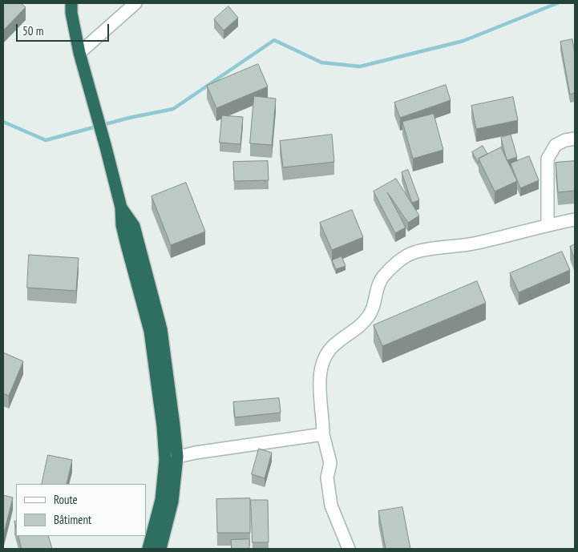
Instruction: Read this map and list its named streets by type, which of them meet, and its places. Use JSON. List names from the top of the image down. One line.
{"legend":["Route","Bâtiment"],"scale_bar":"50 m"}
